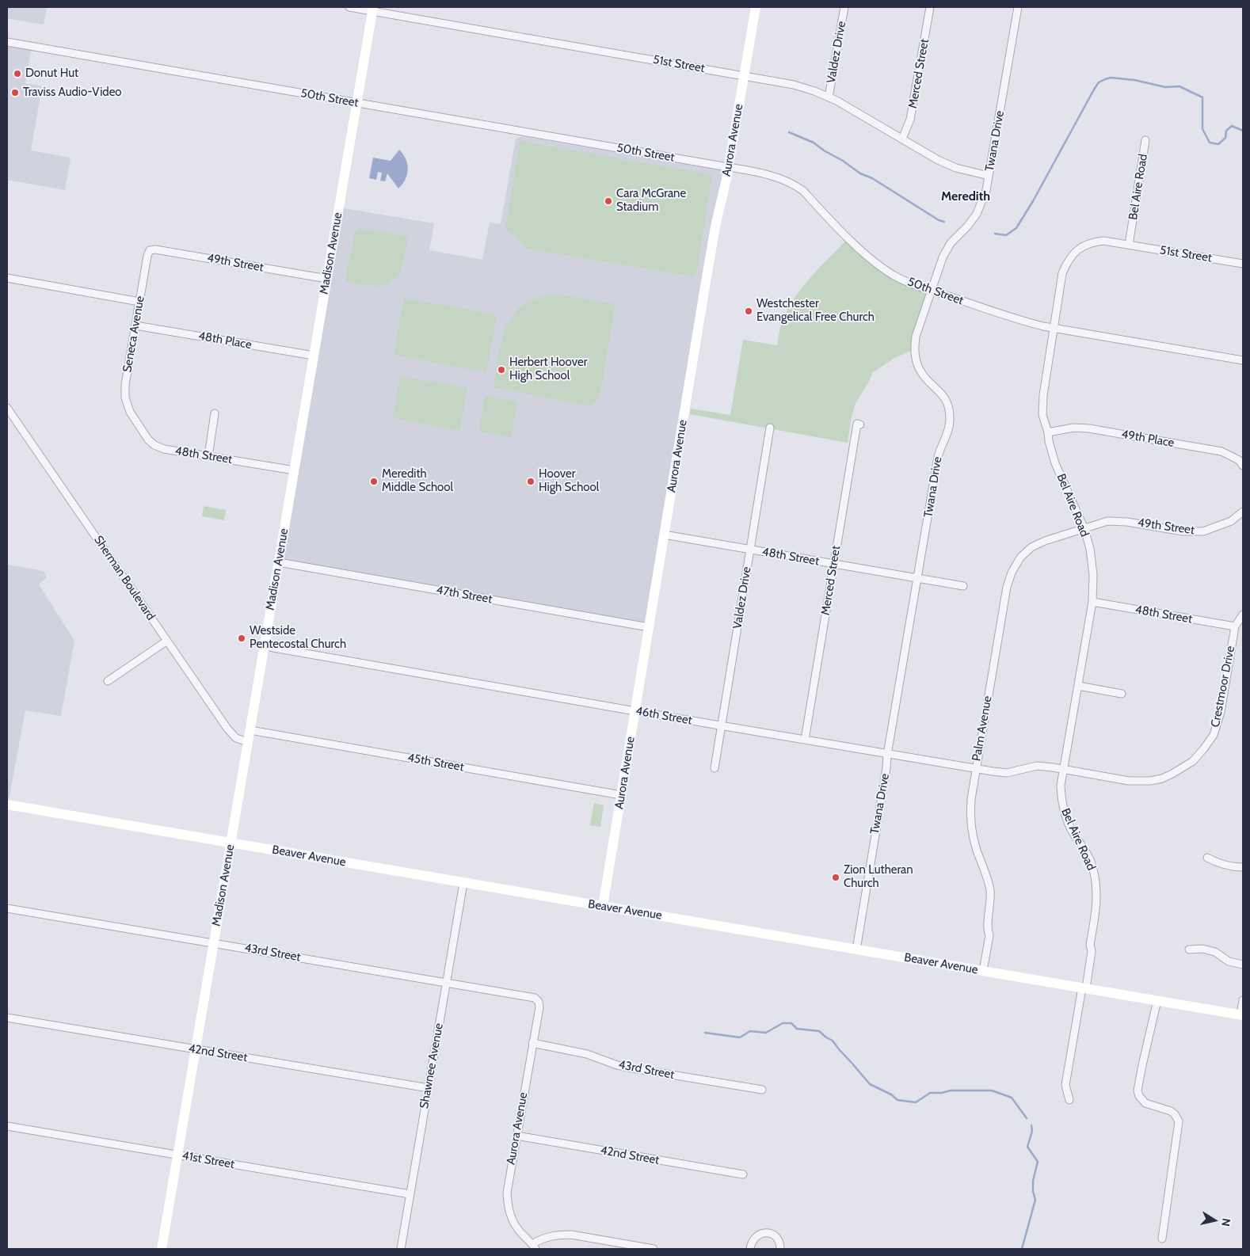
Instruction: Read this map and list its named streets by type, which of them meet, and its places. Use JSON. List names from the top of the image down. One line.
{"streets":{"street":["Valdez Drive","51st Street","Merced Street","50th Street","Aurora Avenue","Twana Drive","Bel Aire Road","Madison Avenue","49th Street","Seneca Avenue","48th Place","49th Place","48th Street","Sherman Boulevard","47th Street","Crestmoor Drive","46th Street","Palm Avenue","45th Street","Beaver Avenue","43rd Street","42nd Street","Shawnee Avenue","41st Street"]},"crossings":[["Valdez Drive","51st Street"],["Valdez Drive","48th Street"],["Valdez Drive","46th Street"],["51st Street","Merced Street"],["51st Street","Aurora Avenue"],["51st Street","Twana Drive"],["51st Street","Bel Aire Road"],["51st Street","Madison Avenue"],["Merced Street","48th Street"],["Merced Street","46th Street"],["50th Street","Aurora Avenue"],["50th Street","Twana Drive"],["50th Street","Bel Aire Road"],["50th Street","Madison Avenue"],["Aurora Avenue","48th Street"],["Aurora Avenue","47th Street"],["Aurora Avenue","46th Street"],["Aurora Avenue","45th Street"],["Aurora Avenue","Beaver Avenue"],["Aurora Avenue","43rd Street"],["Aurora Avenue","42nd Street"],["Twana Drive","48th Street"],["Twana Drive","46th Street"],["Twana Drive","Beaver Avenue"],["Bel Aire Road","49th Street"],["Bel Aire Road","49th Place"],["Bel Aire Road","48th Street"],["Bel Aire Road","Crestmoor Drive"],["Bel Aire Road","46th Street"],["Bel Aire Road","Palm Avenue"],["Bel Aire Road","Beaver Avenue"],["Madison Avenue","49th Street"],["Madison Avenue","48th Place"],["Madison Avenue","48th Street"],["Madison Avenue","Sherman Boulevard"],["Madison Avenue","47th Street"],["Madison Avenue","46th Street"],["Madison Avenue","45th Street"],["Madison Avenue","Beaver Avenue"],["Madison Avenue","43rd Street"],["Madison Avenue","42nd Street"],["Madison Avenue","41st Street"],["49th Street","Seneca Avenue"],["49th Street","Palm Avenue"],["Seneca Avenue","48th Place"],["Seneca Avenue","48th Street"],["48th Street","Crestmoor Drive"],["Crestmoor Drive","46th Street"],["46th Street","Palm Avenue"],["Palm Avenue","Beaver Avenue"],["Beaver Avenue","Shawnee Avenue"],["43rd Street","Shawnee Avenue"],["42nd Street","Shawnee Avenue"],["Shawnee Avenue","41st Street"]],"districts":["Meredith"],"places":["Donut Hut","Traviss Audio-Video","Cara McGrane Stadium","Westchester Evangelical Free Church","Herbert Hoover High School","Meredith Middle School","Hoover High School","Westside Pentecostal Church","Zion Lutheran Church"],"north":"right"}
